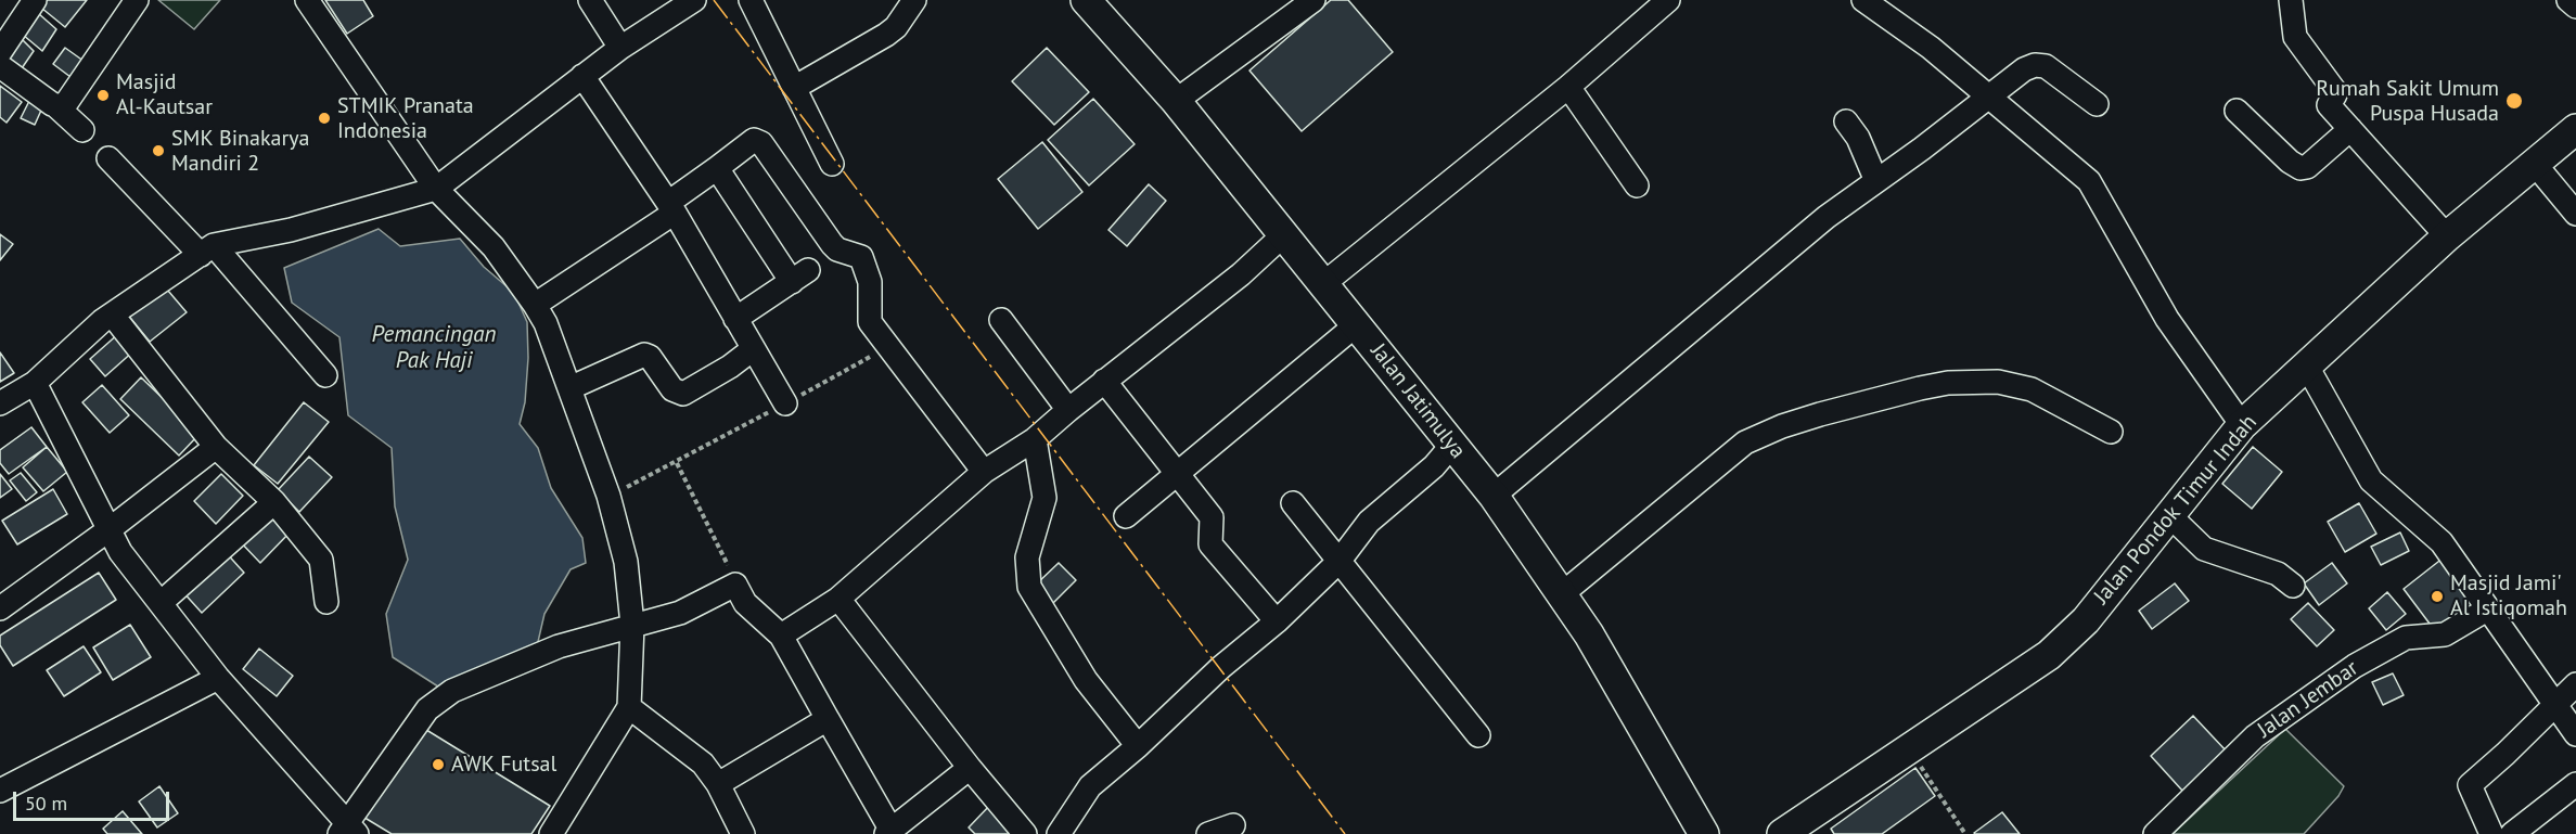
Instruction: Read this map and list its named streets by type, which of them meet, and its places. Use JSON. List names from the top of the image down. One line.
{"streets":{"main road":["Jalan Jatimulya","Jalan Pondok Timur Indah"],"street":["Jalan Jembar"]},"water":["Pemancingan Pak Haji"],"places":["Masjid Al-Kautsar","Rumah Sakit Umum Puspa Husada","STMIK Pranata Indonesia","SMK Binakarya Mandiri 2","Masjid Jami' Al Istiqomah","AWK Futsal"],"scale_bar":"50 m"}
